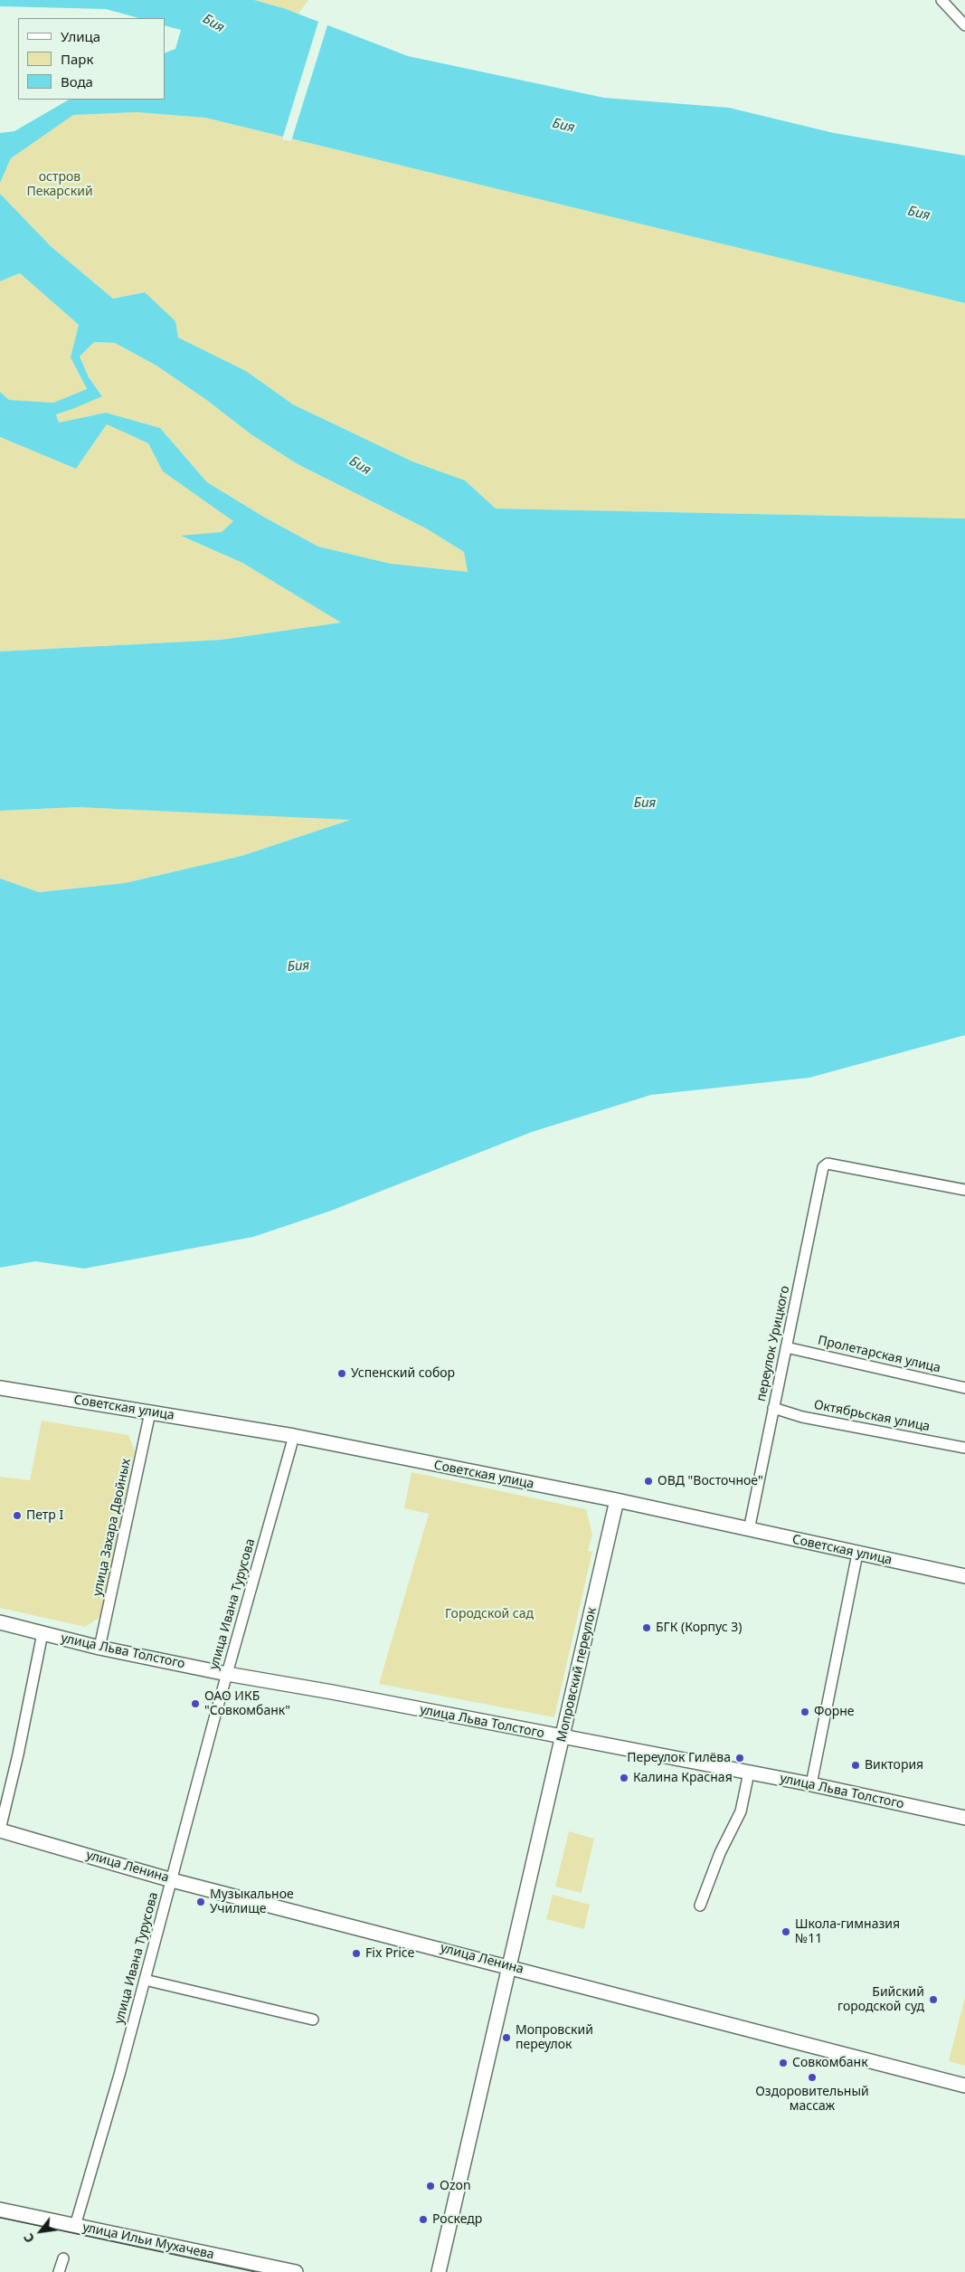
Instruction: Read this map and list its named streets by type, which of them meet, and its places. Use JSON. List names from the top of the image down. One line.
{"streets":{"street":["переулок Урицкого","Пролетарская улица","Советская улица","Октябрьская улица","улица Захара Двойных","улица Ивана Турусова","улица Льва Толстого","Мопровский переулок","улица Ленина","улица Ильи Мухачева"]},"crossings":[["переулок Урицкого","Пролетарская улица"],["переулок Урицкого","Советская улица"],["переулок Урицкого","Октябрьская улица"],["Советская улица","улица Захара Двойных"],["Советская улица","улица Ивана Турусова"],["Советская улица","Мопровский переулок"],["улица Захара Двойных","улица Льва Толстого"],["улица Ивана Турусова","улица Льва Толстого"],["улица Ивана Турусова","улица Ленина"],["улица Ивана Турусова","улица Ильи Мухачева"],["улица Льва Толстого","Мопровский переулок"],["Мопровский переулок","улица Ленина"]],"water":["Бия"],"parks":["остров Пекарский","Городской сад"],"places":["Успенский собор","ОВД \"Восточное\"","Петр I","БГК (Корпус 3)","ОАО ИКБ \"Совкомбанк\"","Форне","Переулок Гилёва","Виктория","Калина Красная","Музыкальное Училище","Школа-гимназия №11","Fix Price","Бийский городской суд","Мопровский переулок","Совкомбанк","Оздоровительный массаж","Ozon","Роскедр"],"legend":["Улица","Парк","Вода"],"north":"bottom left"}
